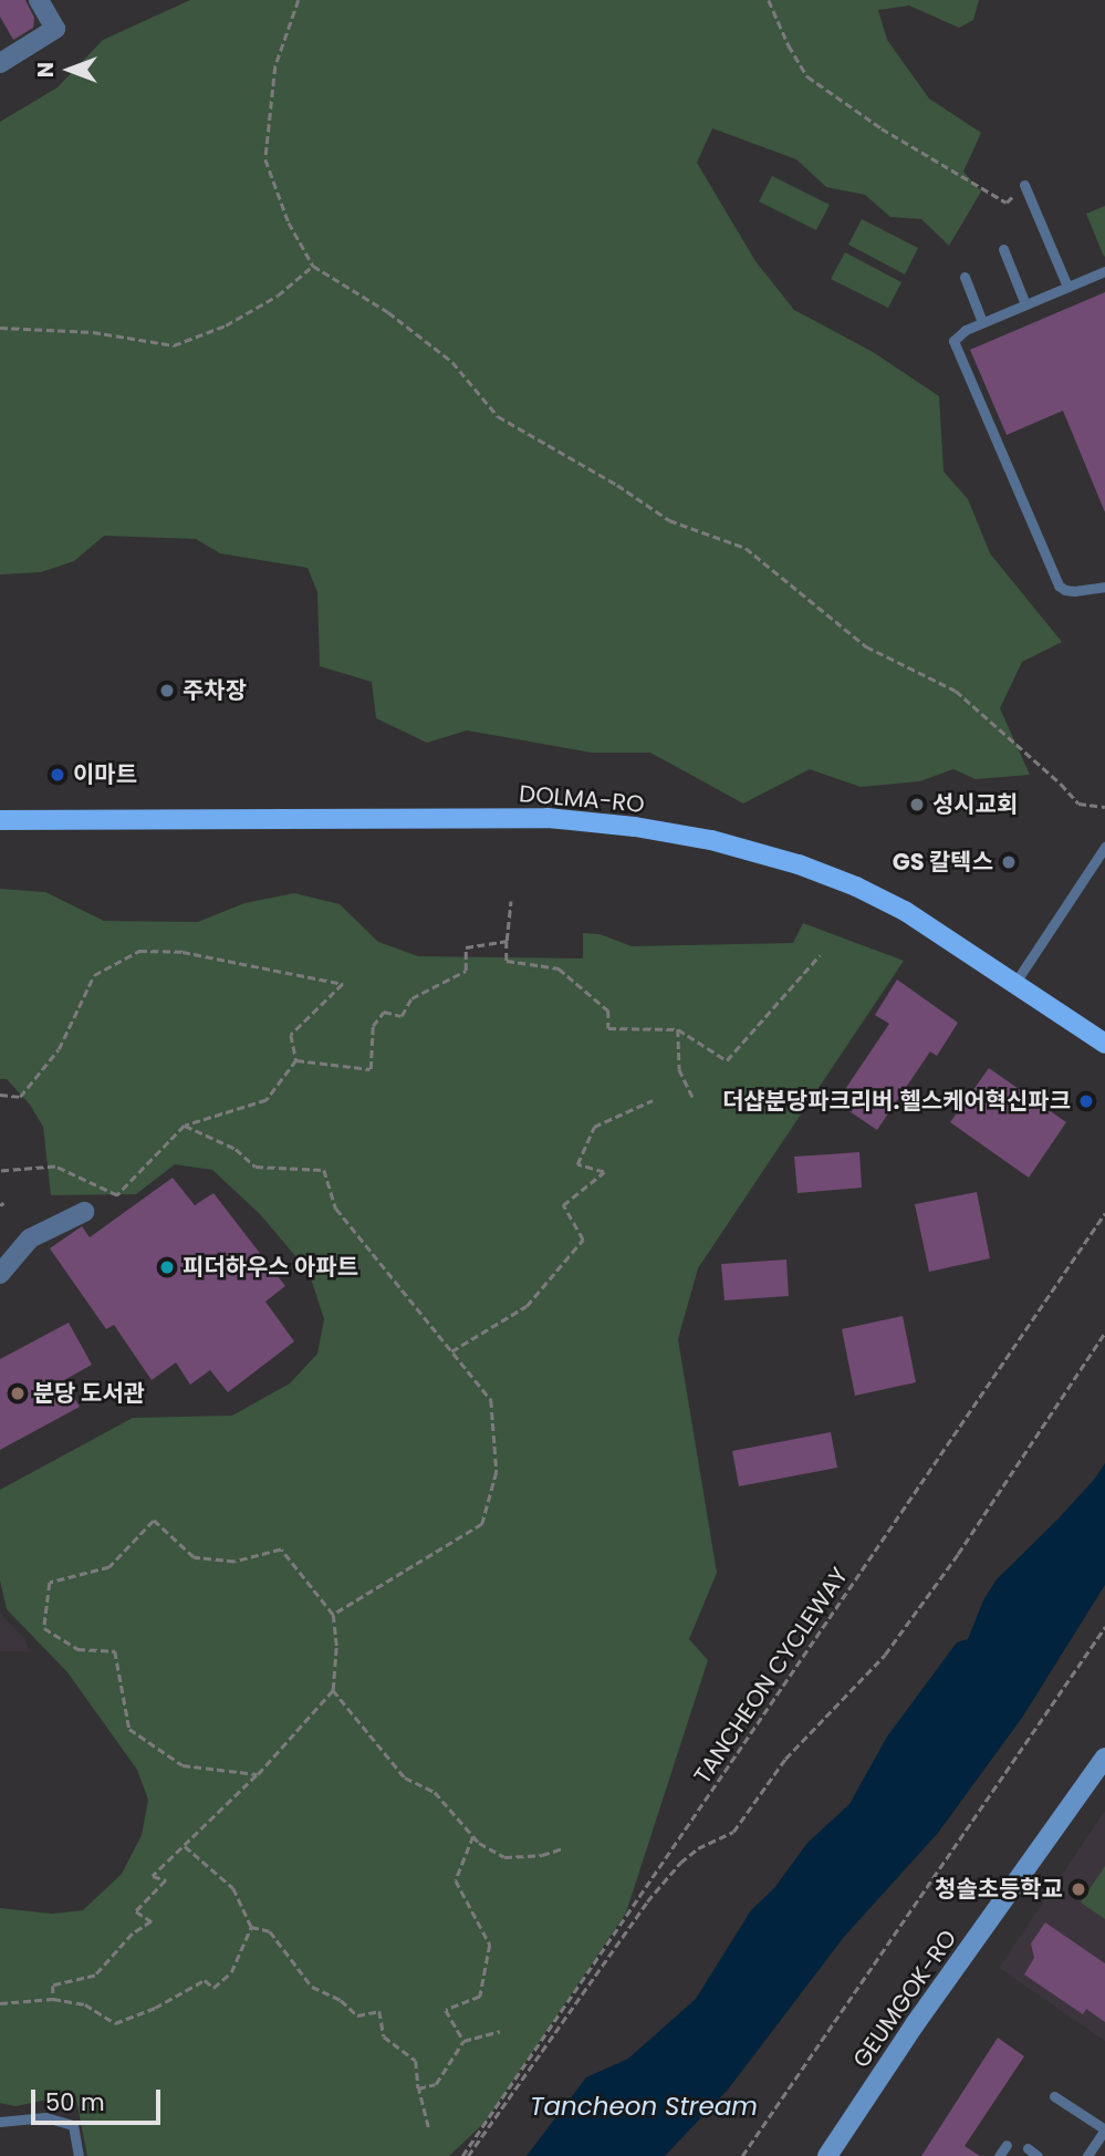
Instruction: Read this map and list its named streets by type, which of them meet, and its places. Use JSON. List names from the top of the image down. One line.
{"streets":{"main road":["DOLMA-RO","GEUMGOK-RO"],"path":["TANCHEON CYCLEWAY"]},"water":["Tancheon Stream"],"places":["주차장","이마트","성시교회","GS 칼텍스","더샵분당파크리버.헬스케어혁신파크","피더하우스 아파트","분당 도서관","청솔초등학교"],"scale_bar":"50 m","north":"left"}
